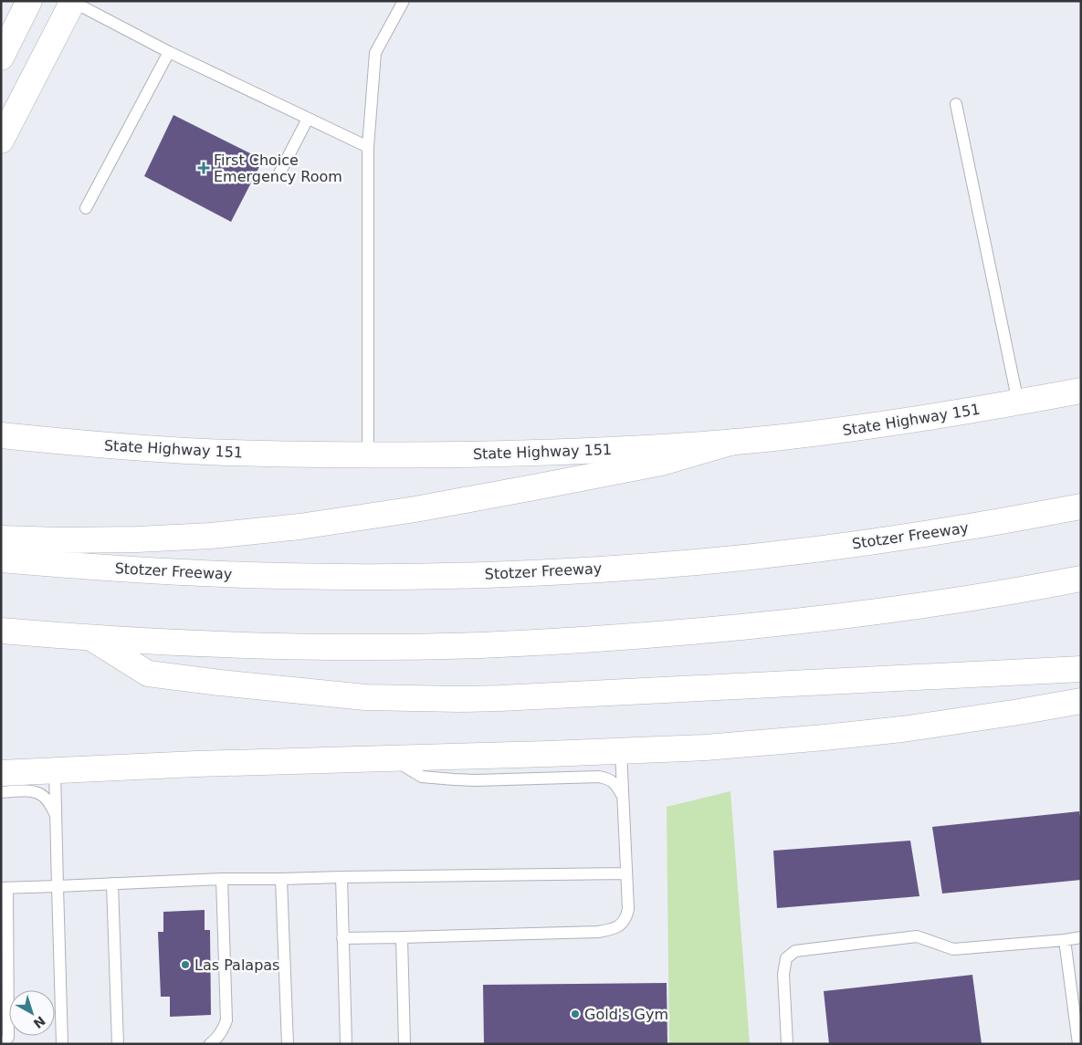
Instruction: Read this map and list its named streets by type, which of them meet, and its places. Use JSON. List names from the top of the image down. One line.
{"streets":{"main road":["State Highway 151","Stotzer Freeway"]},"places":{"health":["First Choice Emergency Room"],"other":["Las Palapas","Gold's Gym"]},"north":"bottom right"}
